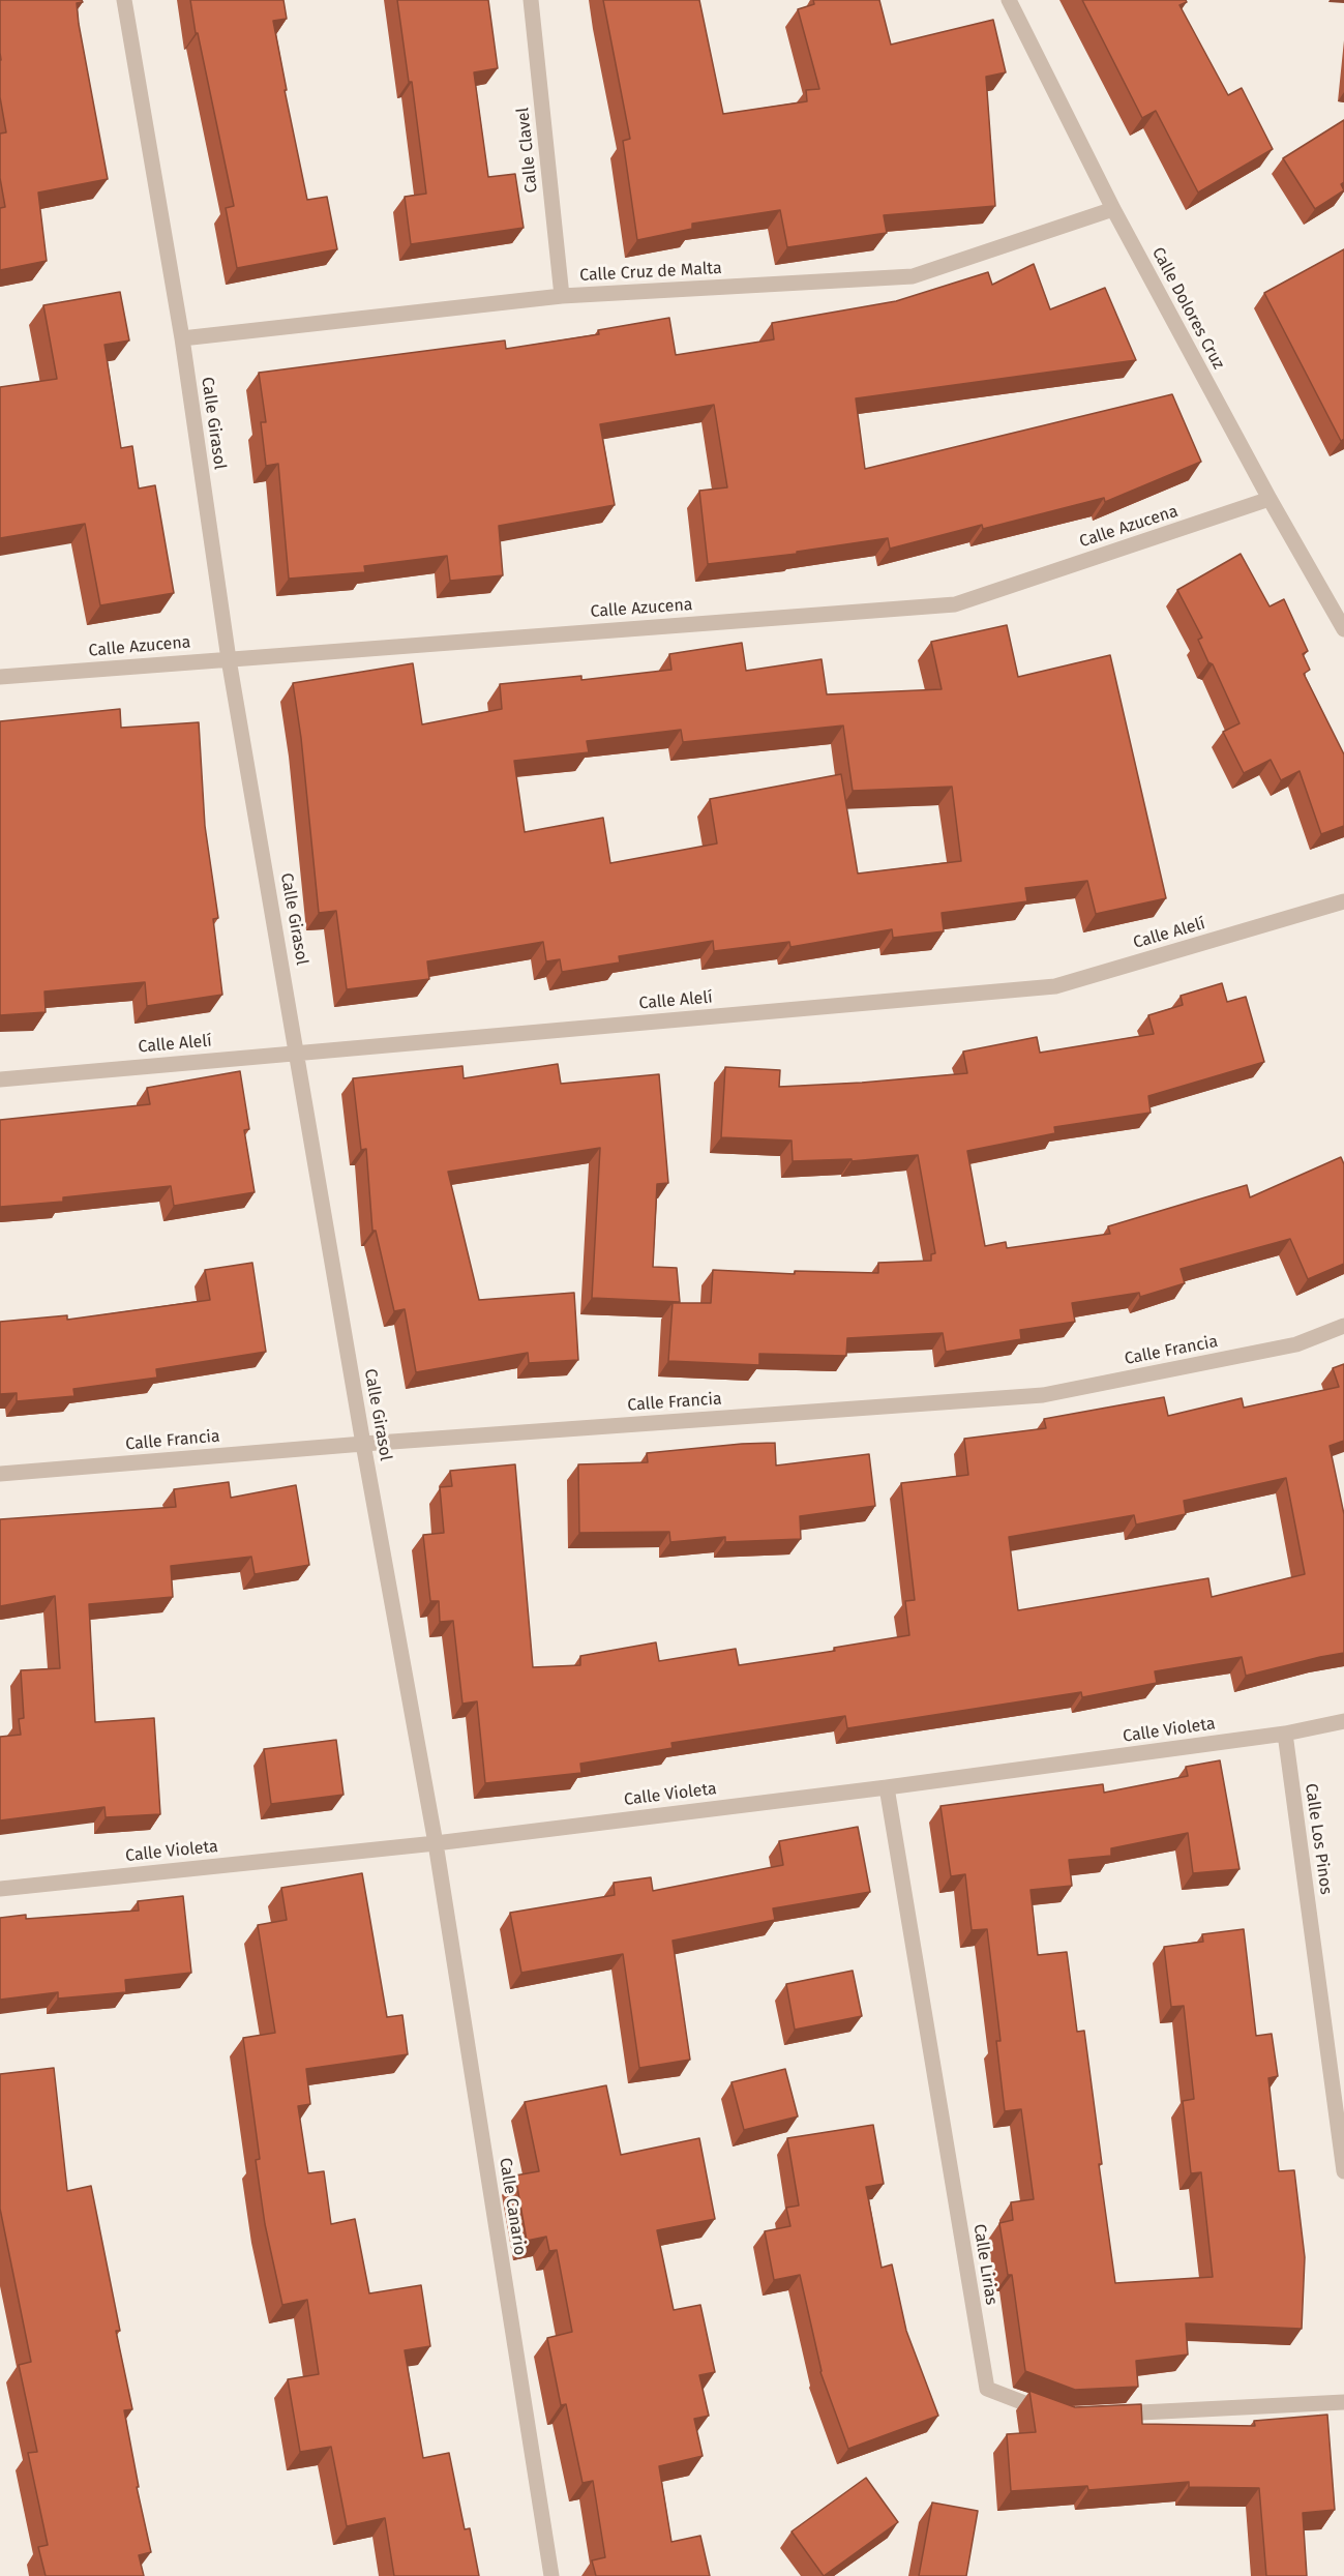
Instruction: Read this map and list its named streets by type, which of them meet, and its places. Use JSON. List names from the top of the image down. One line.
{"streets":{"street":["Calle Clavel","Calle Cruz de Malta","Calle Dolores Cruz","Calle Girasol","Calle Azucena","Calle Alelí","Calle Francia","Calle Violeta","Calle Los Pinos","Calle Canario","Calle Lirias"]},"crossings":[["Calle Clavel","Calle Cruz de Malta"],["Calle Cruz de Malta","Calle Dolores Cruz"],["Calle Cruz de Malta","Calle Girasol"],["Calle Dolores Cruz","Calle Azucena"],["Calle Girasol","Calle Azucena"],["Calle Girasol","Calle Alelí"],["Calle Girasol","Calle Francia"],["Calle Girasol","Calle Violeta"],["Calle Girasol","Calle Canario"],["Calle Violeta","Calle Los Pinos"],["Calle Violeta","Calle Canario"],["Calle Violeta","Calle Lirias"]]}
